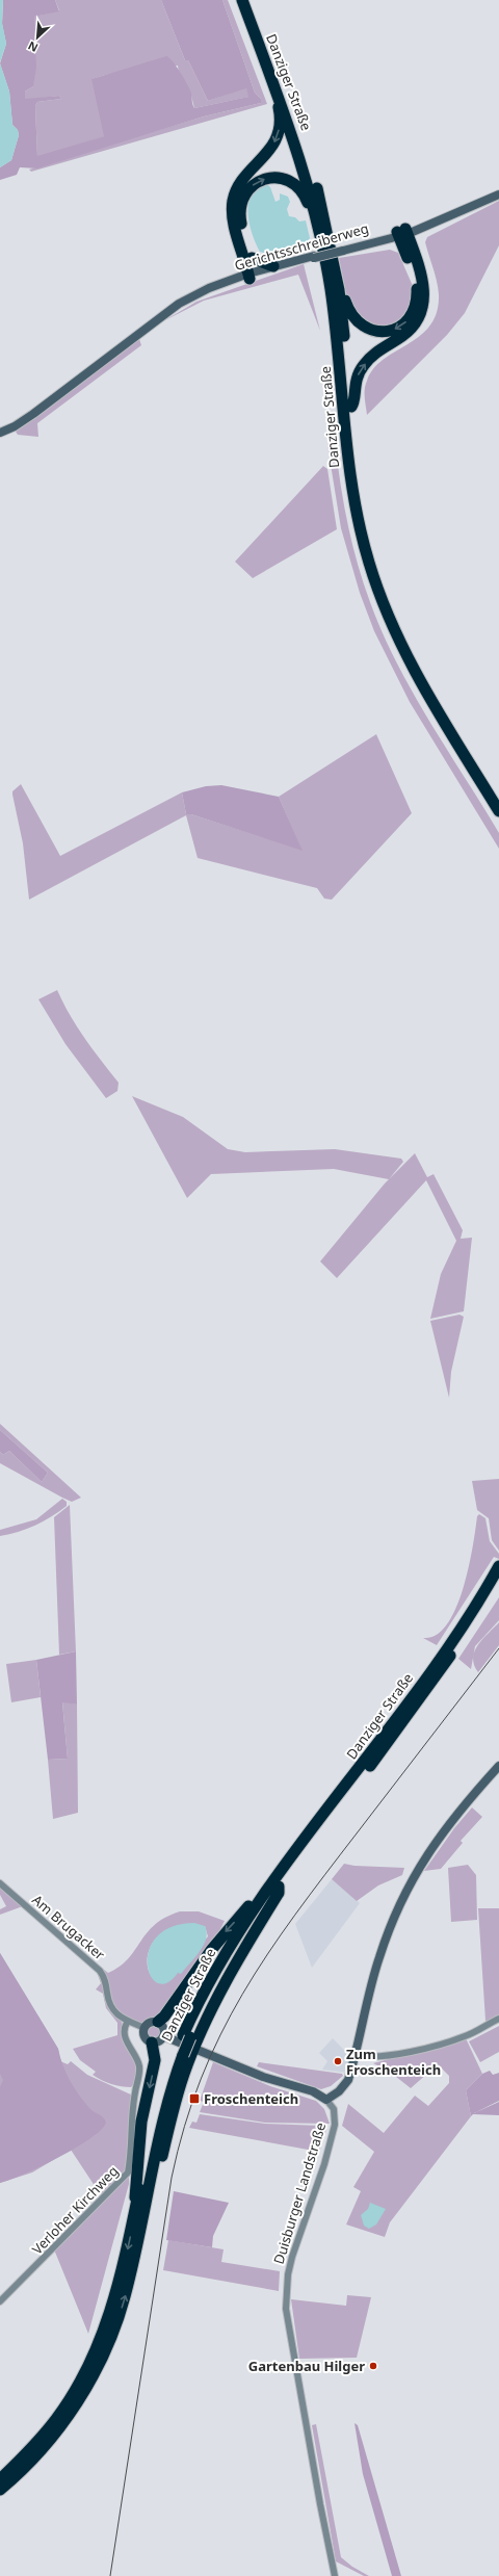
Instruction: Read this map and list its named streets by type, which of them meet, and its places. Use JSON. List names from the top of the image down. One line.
{"streets":{"highway":["Danziger Straße"],"main road":["Gerichtsschreiberweg"],"street":["Am Brugacker","Duisburger Landstraße","Verloher Kirchweg"]},"crossings":[["Am Brugacker","Verloher Kirchweg"]],"places":{"other":["Zum Froschenteich","Gartenbau Hilger"],"transit":["Froschenteich"]},"north":"bottom left"}
